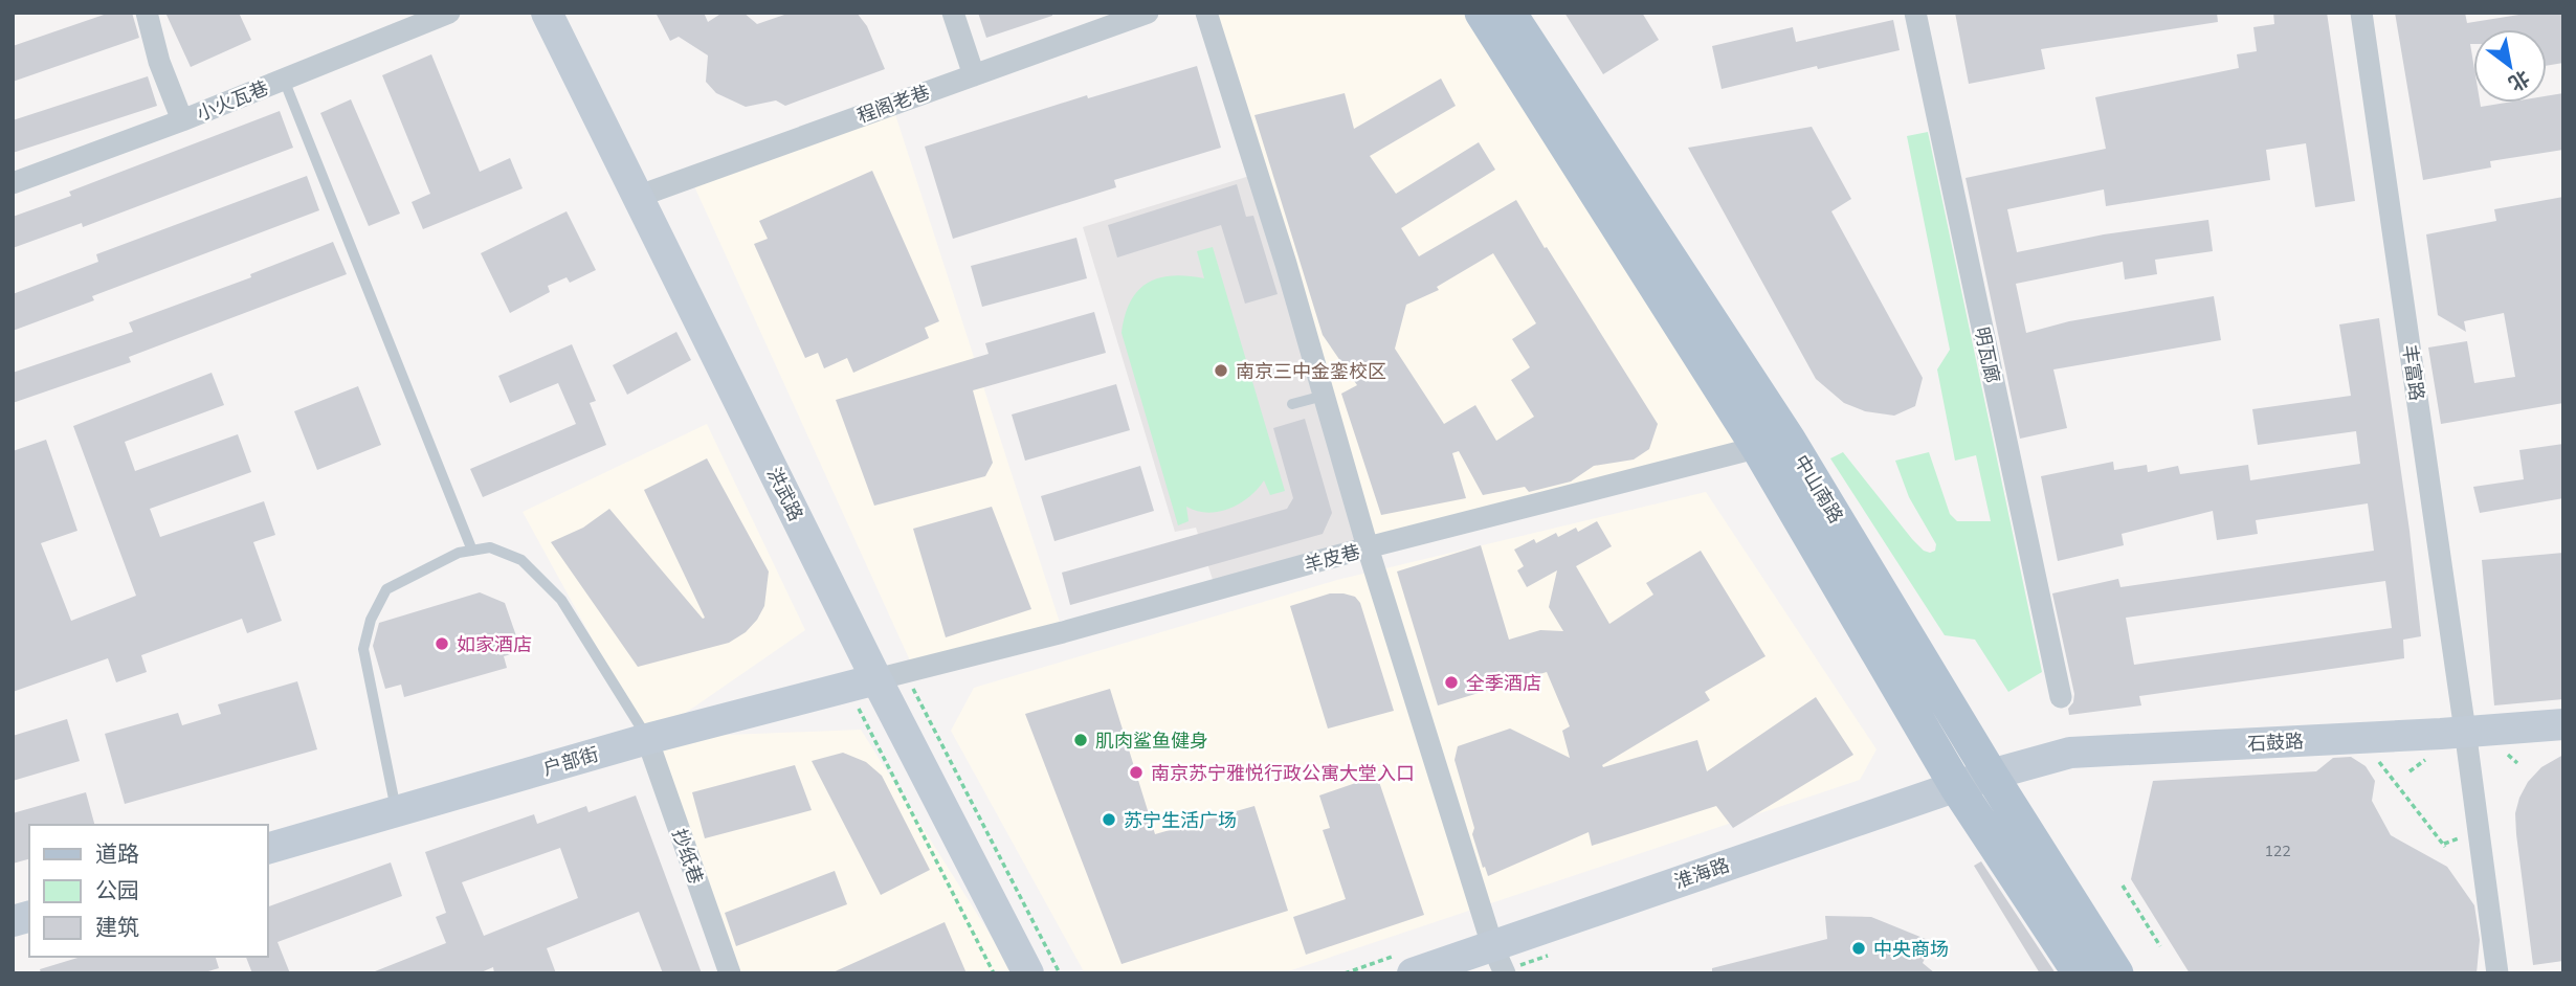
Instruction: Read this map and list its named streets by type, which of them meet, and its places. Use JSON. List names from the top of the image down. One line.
{"streets":{"main road":["中山南路","洪武路","石鼓路","户部街","淮海路"],"street":["小火瓦巷","程阁老巷","明瓦廊","丰富路","羊皮巷","抄纸巷"]},"crossings":[["程阁老巷","洪武路"],["丰富路","石鼓路"],["中山南路","羊皮巷"],["中山南路","石鼓路"],["中山南路","淮海路"],["洪武路","羊皮巷"],["洪武路","户部街"],["羊皮巷","户部街"],["石鼓路","淮海路"],["户部街","抄纸巷"]],"places":["南京三中金銮校区","如家酒店","全季酒店","肌肉鲨鱼健身","南京苏宁雅悦行政公寓大堂入口","苏宁生活广场","中央商场"],"house_numbers":["122"],"legend":["道路","公园","建筑"],"north":"bottom right"}
